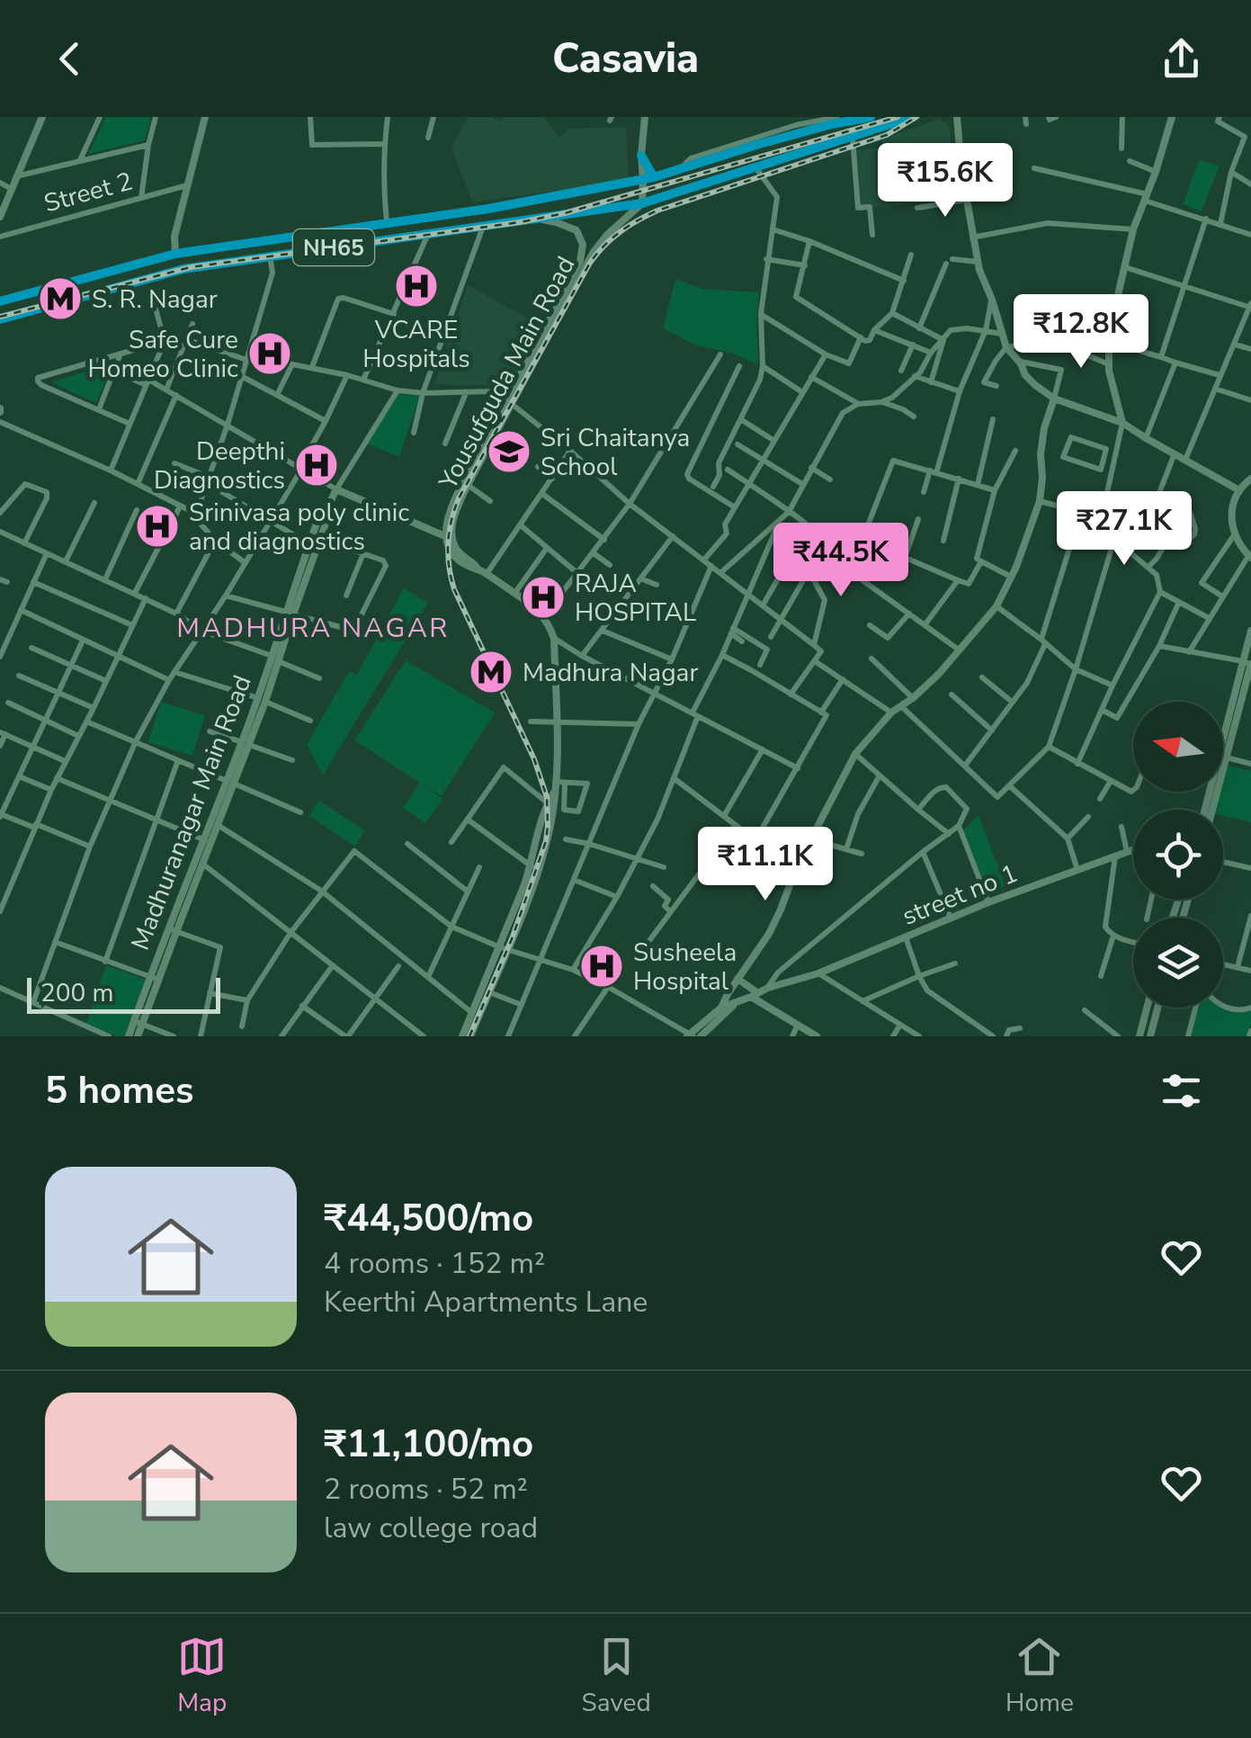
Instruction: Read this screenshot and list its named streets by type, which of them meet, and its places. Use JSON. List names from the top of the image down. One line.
{"streets":{"highway":["NH65"],"main road":["Yousufguda Main Road","Madhuranagar Main Road","street no 1"],"street":["Street 2"]},"crossings":[["NH65","Yousufguda Main Road"]],"districts":["MADHURA NAGAR"],"places":{"hospital":["VCARE Hospitals","Safe Cure Homeo Clinic","Deepthi Diagnostics","Srinivasa poly clinic and diagnostics","RAJA HOSPITAL","Susheela Hospital"],"metro station":["S. R. Nagar","Madhura Nagar"],"school or university":["Sri Chaitanya School"]},"scale_bar":"200 m","north":"left","page":{"header":"Casavia","price":["₹15.6K","₹12.8K","₹27.1K","₹44.5K","₹11.1K"],"scale":"200 m","heading":"5 homes","list":[{"name":"₹44,500/mo","note":"4 rooms · 152 m² · Keerthi Apartments Lane"},{"name":"₹11,100/mo","note":"2 rooms · 52 m² · law college road"}],"tabs":["Map","Saved","Home"]}}
